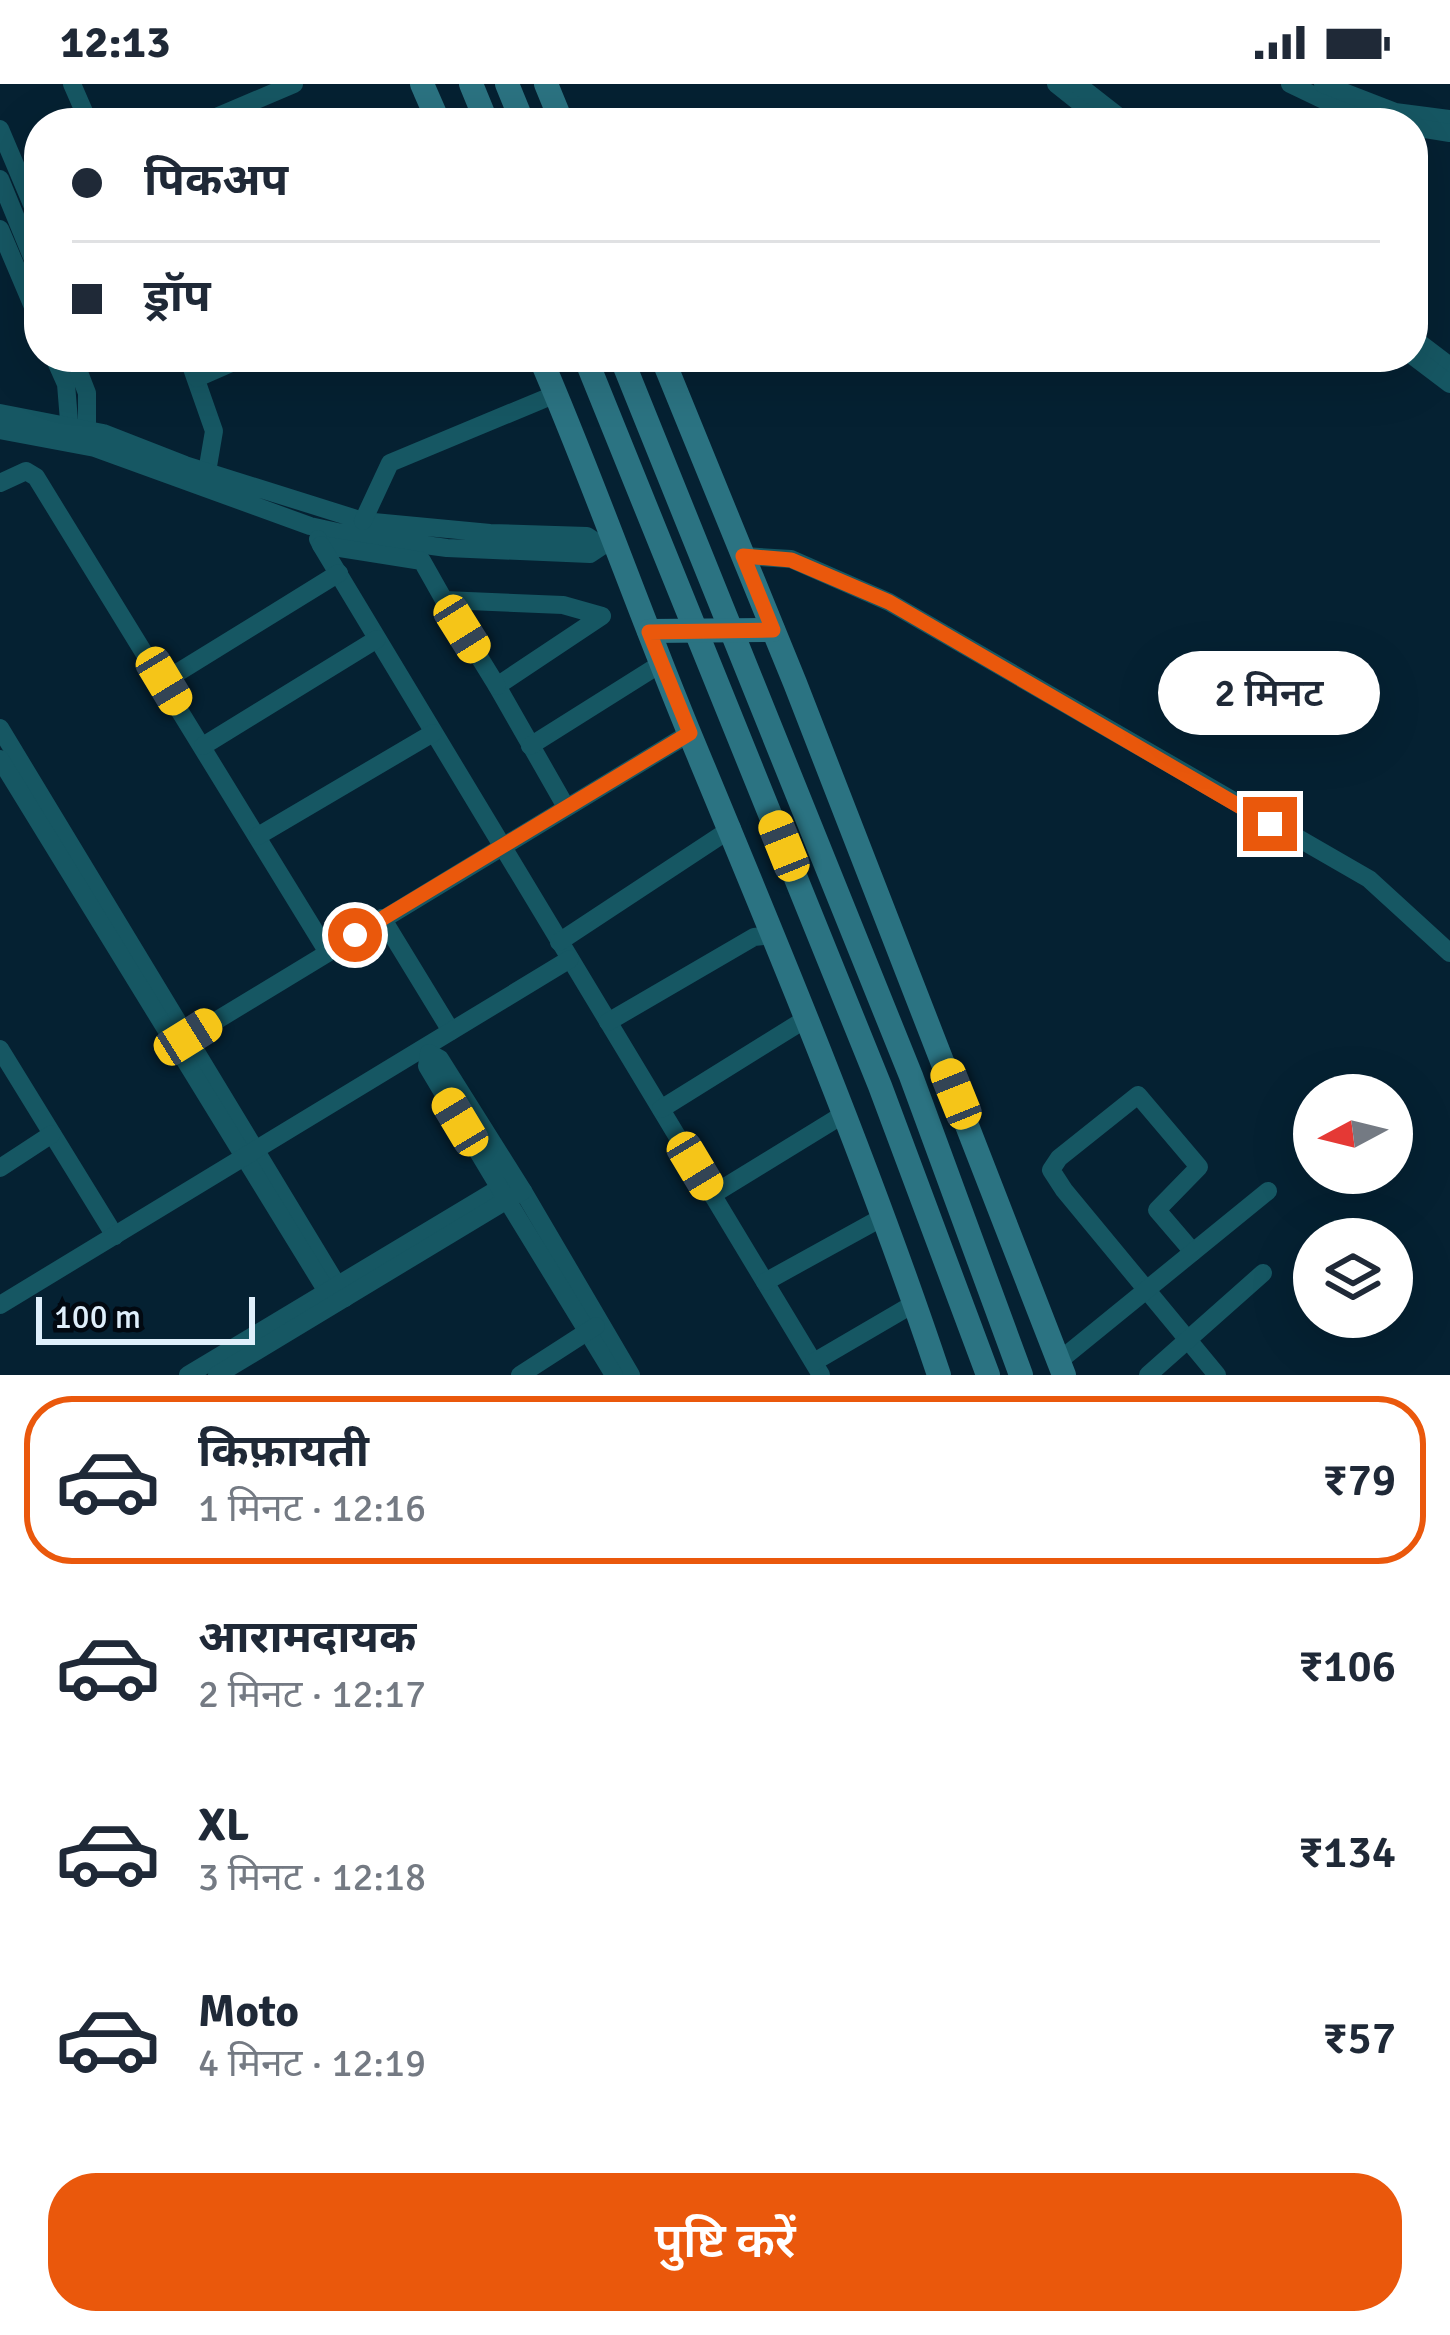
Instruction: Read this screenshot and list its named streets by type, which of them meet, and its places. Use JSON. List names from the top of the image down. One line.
{"scale_bar":"100 m","north":"left","page":{"status":"12:13","banner":["पिकअप","ड्रॉप"],"bubble":"2 मिनट","scale":"100 m","list":[{"name":"किफ़ायती","note":"1 मिनट · 12:16","value":"₹79"},{"name":"आरामदायक","note":"2 मिनट · 12:17","value":"₹106"},{"name":"XL","note":"3 मिनट · 12:18","value":"₹134"},{"name":"Moto","note":"4 मिनट · 12:19","value":"₹57"}],"buttons":"पुष्टि करें"}}
